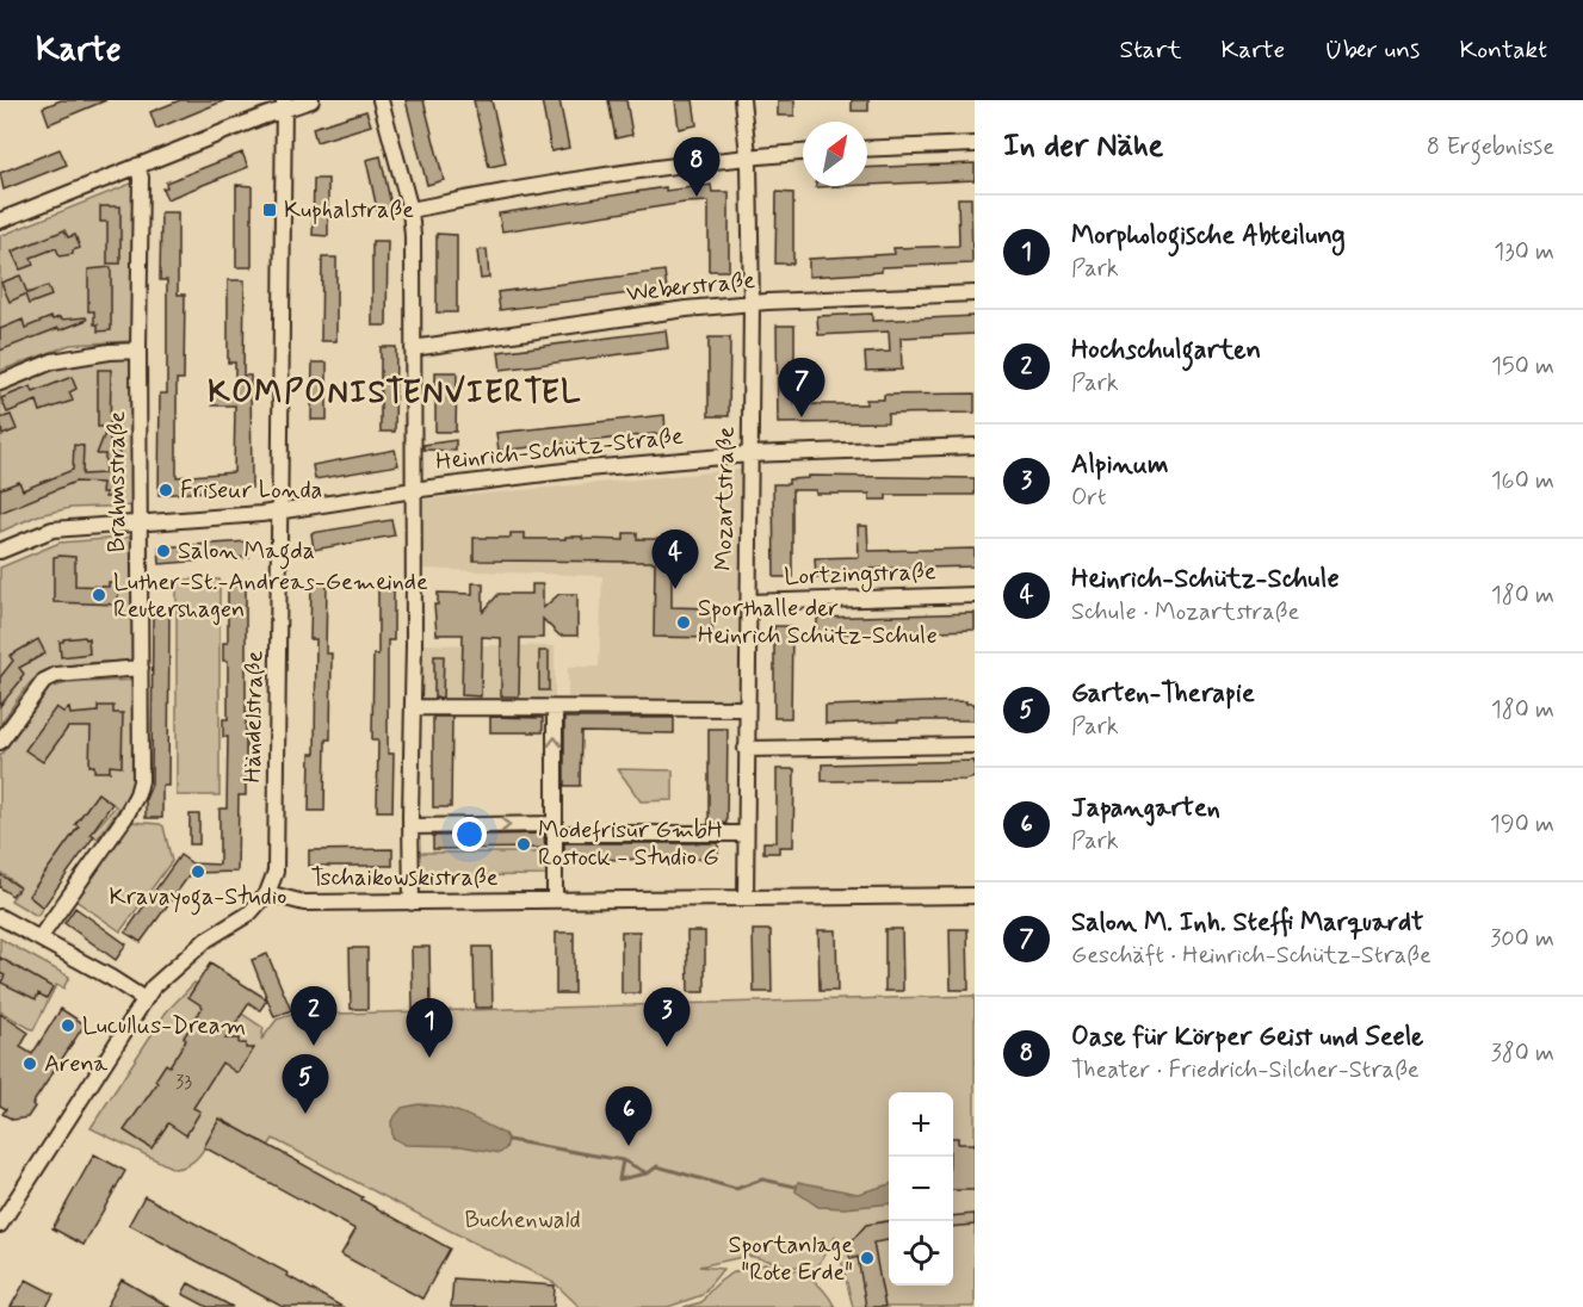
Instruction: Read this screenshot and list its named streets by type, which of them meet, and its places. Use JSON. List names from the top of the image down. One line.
{"streets":{"street":["Weberstraße","Heinrich-Schütz-Straße","Brahmsstraße","Mozartstraße","Lortzingstraße","Händelstraße","Tschaikowskistraße"]},"crossings":[["Weberstraße","Mozartstraße"],["Heinrich-Schütz-Straße","Brahmsstraße"],["Heinrich-Schütz-Straße","Mozartstraße"],["Heinrich-Schütz-Straße","Händelstraße"],["Mozartstraße","Lortzingstraße"],["Mozartstraße","Tschaikowskistraße"],["Händelstraße","Tschaikowskistraße"]],"districts":["KOMPONISTENVIERTEL"],"parks":["Buchenwald"],"places":{"transit":["Kuphalstraße"],"other":["Friseur Londa","Salon Magda","Luther-St.-Andreas-Gemeinde Reutershagen","Sporthalle der Heinrich Schütz-Schule","Modefrisur GmbH Rostock - Studio G","Kravayoga-Studio","Lucullus-Dream","Arena","Sportanlage \"Rote Erde\""]},"house_numbers":["33"],"north":"top right","page":{"header":"Karte","nav":["Start","Karte","Über uns","Kontakt"],"heading":["In der Nähe","8 Ergebnisse"],"pins":["8","7","4","2","3","1","5","6"],"list":[{"mark":"1","name":"Morphologische Abteilung","note":"Park","value":"130 m"},{"mark":"2","name":"Hochschulgarten","note":"Park","value":"150 m"},{"mark":"3","name":"Alpinum","note":"Ort","value":"160 m"},{"mark":"4","name":"Heinrich-Schütz-Schule","note":"Schule · Mozartstraße","value":"180 m"},{"mark":"5","name":"Garten-Therapie","note":"Park","value":"180 m"},{"mark":"6","name":"Japangarten","note":"Park","value":"190 m"},{"mark":"7","name":"Salon M. Inh. Steffi Marquardt","note":"Geschäft · Heinrich-Schütz-Straße","value":"300 m"},{"mark":"8","name":"Oase für Körper Geist und Seele","note":"Theater · Friedrich-Silcher-Straße","value":"380 m"}],"map_buttons":["+","−"]}}
